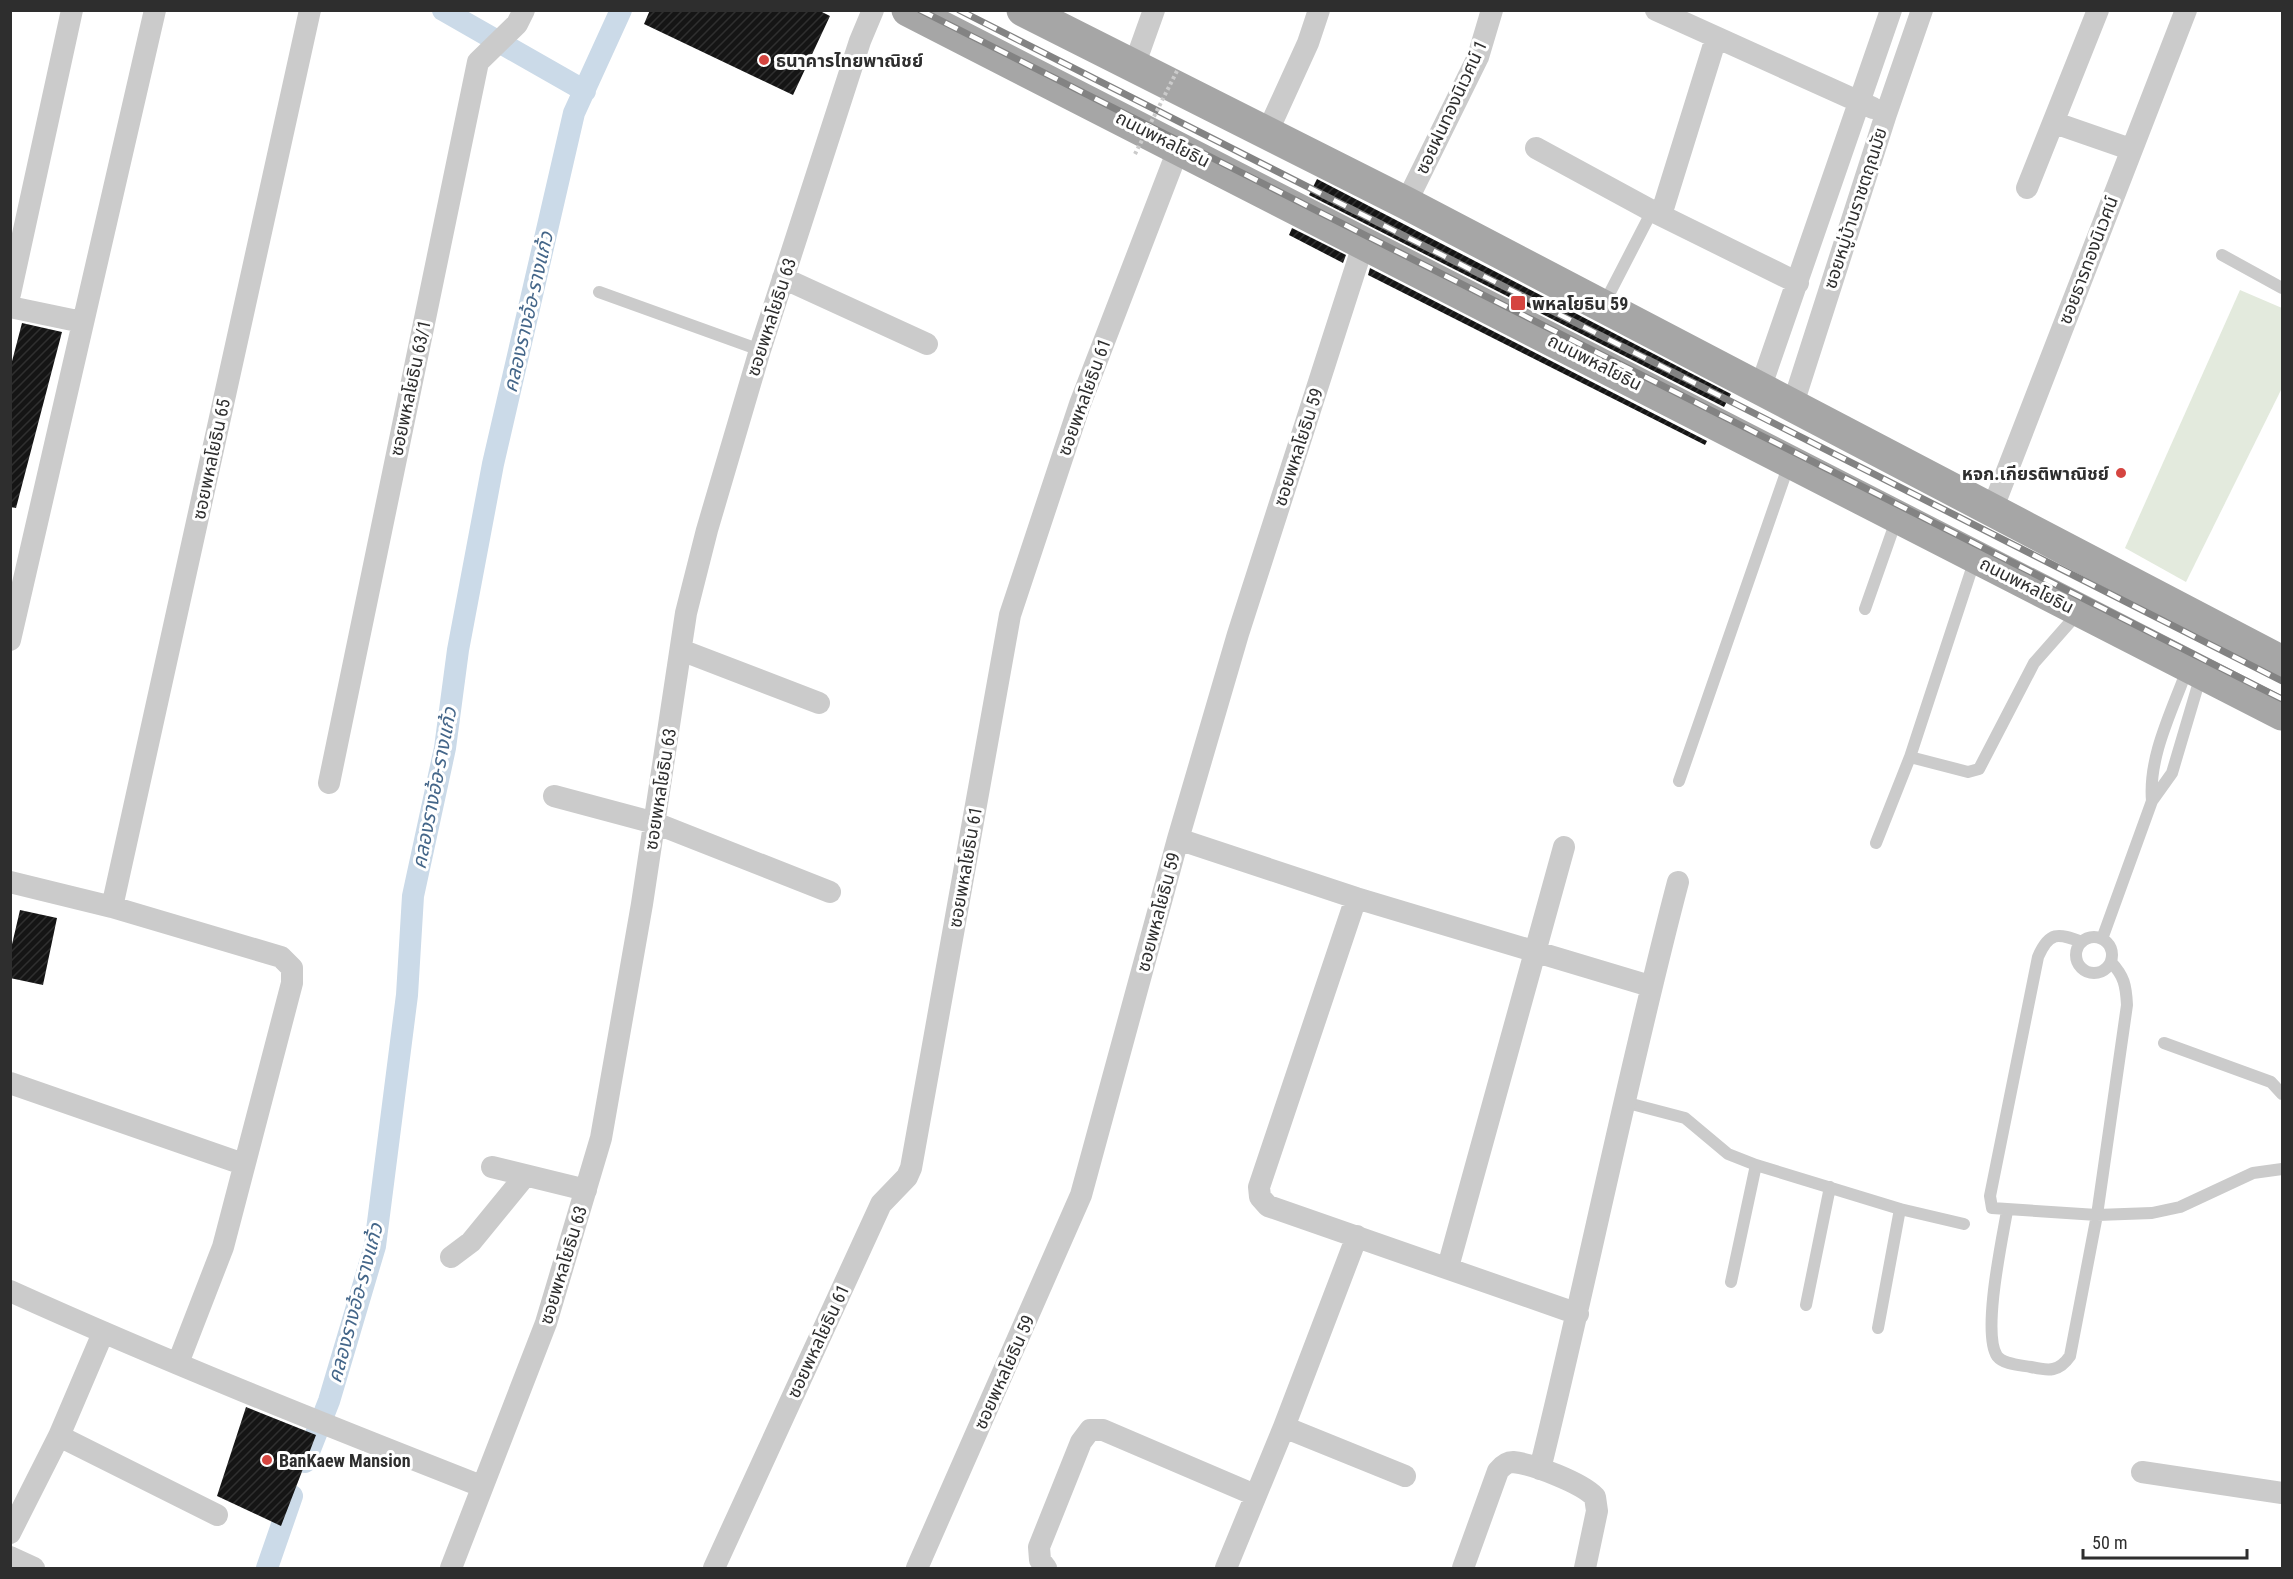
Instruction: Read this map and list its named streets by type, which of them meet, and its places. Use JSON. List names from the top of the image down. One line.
{"streets":{"main road":["ถนนพหลโยธิน"],"street":["ซอยฝนทองนิเวศน์ 1","ซอยหมู่บ้านราชตฤณมัย","ซอยธารทองนิเวศน์","ซอยพหลโยธิน 63","ซอยพหลโยธิน 63/1","ซอยพหลโยธิน 61","ซอยพหลโยธิน 59","ซอยพหลโยธิน 65"]},"crossings":[["ถนนพหลโยธิน","ซอยพหลโยธิน 61"],["ถนนพหลโยธิน","ซอยพหลโยธิน 59"]],"water":["คลองรางอ้อ-รางแก้ว"],"places":{"other":["ธนาคารไทยพาณิชย์","หจก.เกียรติพาณิชย์","BanKaew Mansion"],"transit":["พหลโยธิน 59"]},"scale_bar":"50 m"}
